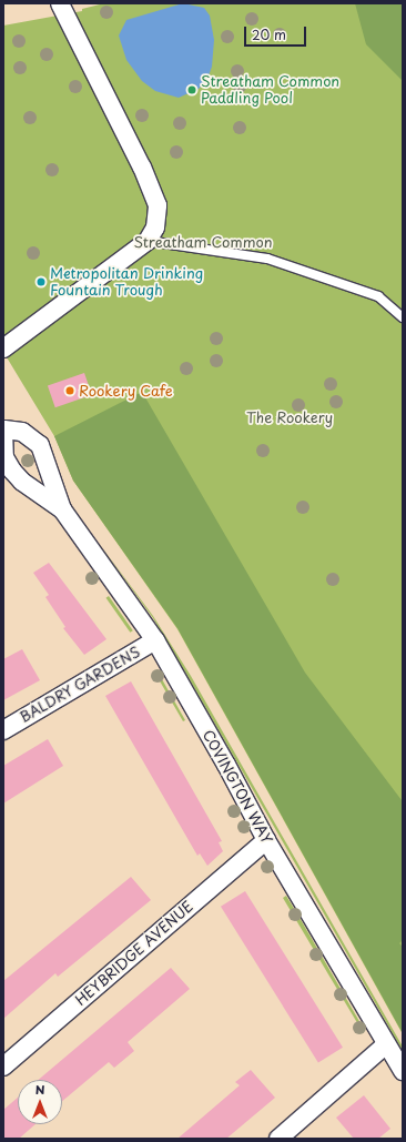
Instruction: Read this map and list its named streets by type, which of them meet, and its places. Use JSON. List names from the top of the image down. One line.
{"streets":{"street":["BALDRY GARDENS","COVINGTON WAY","HEYBRIDGE AVENUE"]},"crossings":[["BALDRY GARDENS","COVINGTON WAY"],["COVINGTON WAY","HEYBRIDGE AVENUE"]],"parks":["Streatham Common","The Rookery"],"places":["Streatham Common Paddling Pool","Metropolitan Drinking Fountain Trough","Rookery Cafe"],"scale_bar":"20 m","north":"top"}
